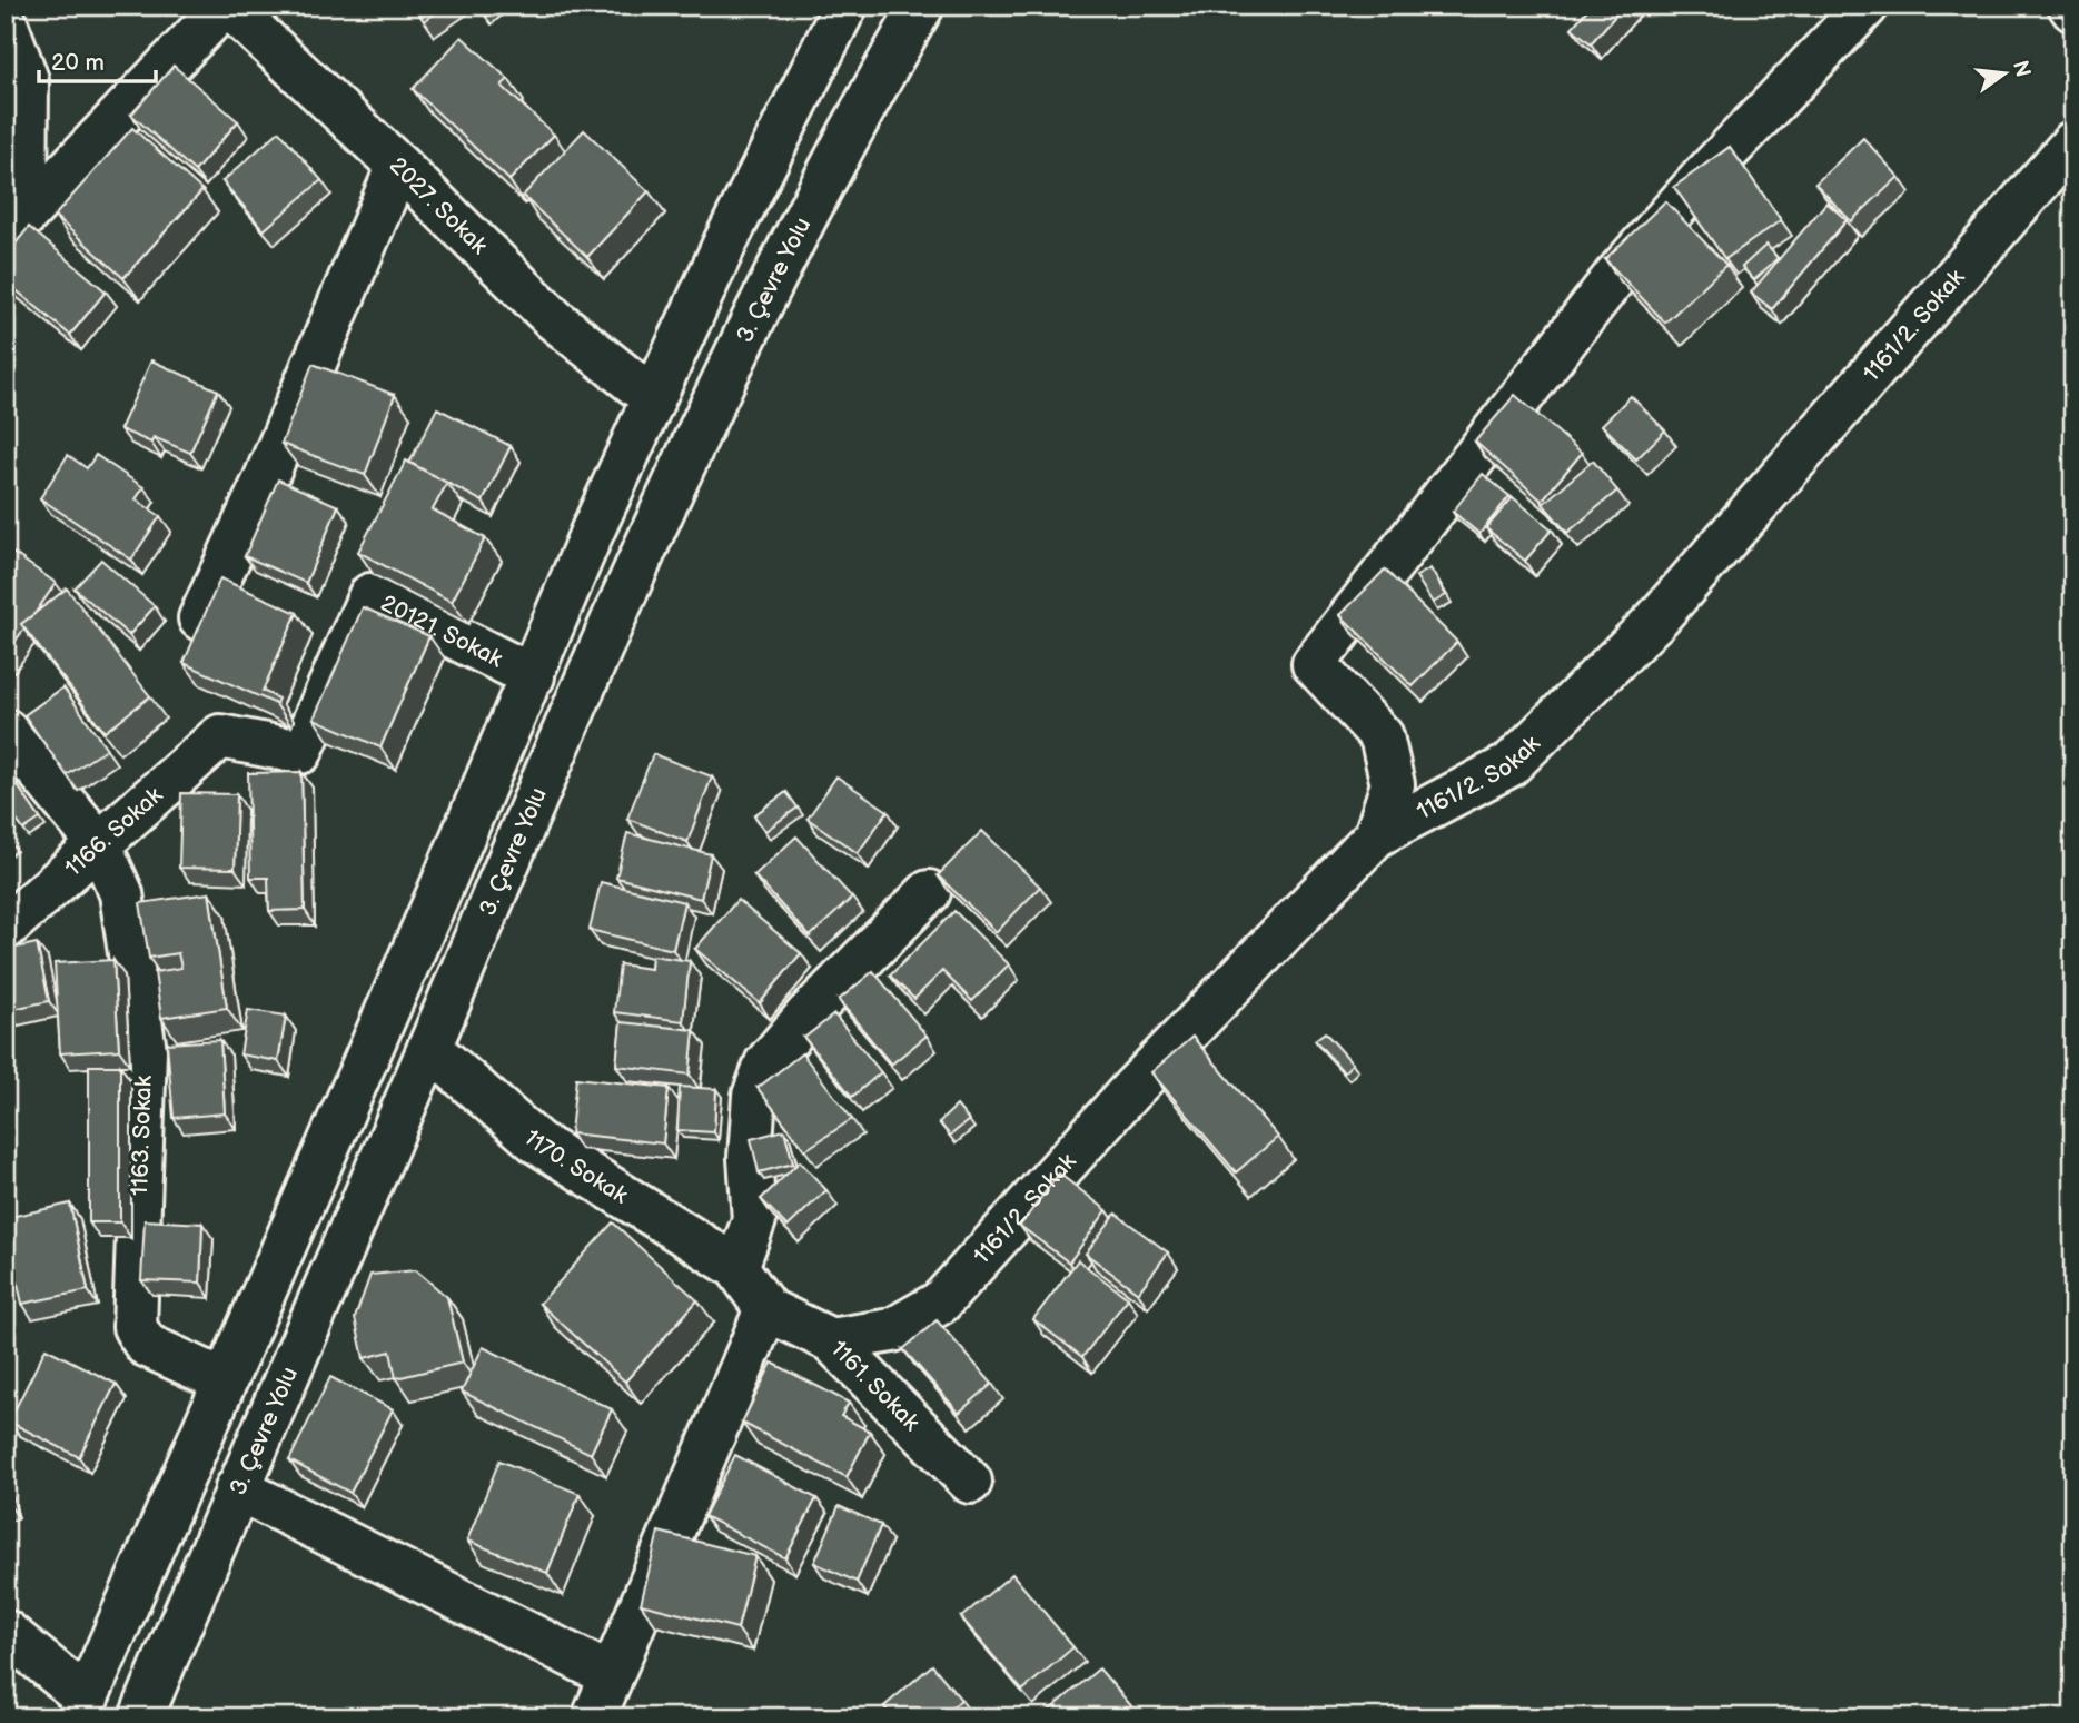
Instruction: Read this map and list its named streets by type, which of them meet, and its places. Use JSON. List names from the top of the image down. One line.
{"streets":{"street":["2027. Sokak","3. Çevre Yolu","1161/2. Sokak","20121. Sokak","1166. Sokak","1163. Sokak","1170. Sokak","1161. Sokak"]},"crossings":[["3. Çevre Yolu","1170. Sokak"],["1161/2. Sokak","1161. Sokak"],["20121. Sokak","1166. Sokak"],["1166. Sokak","1163. Sokak"]],"scale_bar":"20 m","north":"right"}
